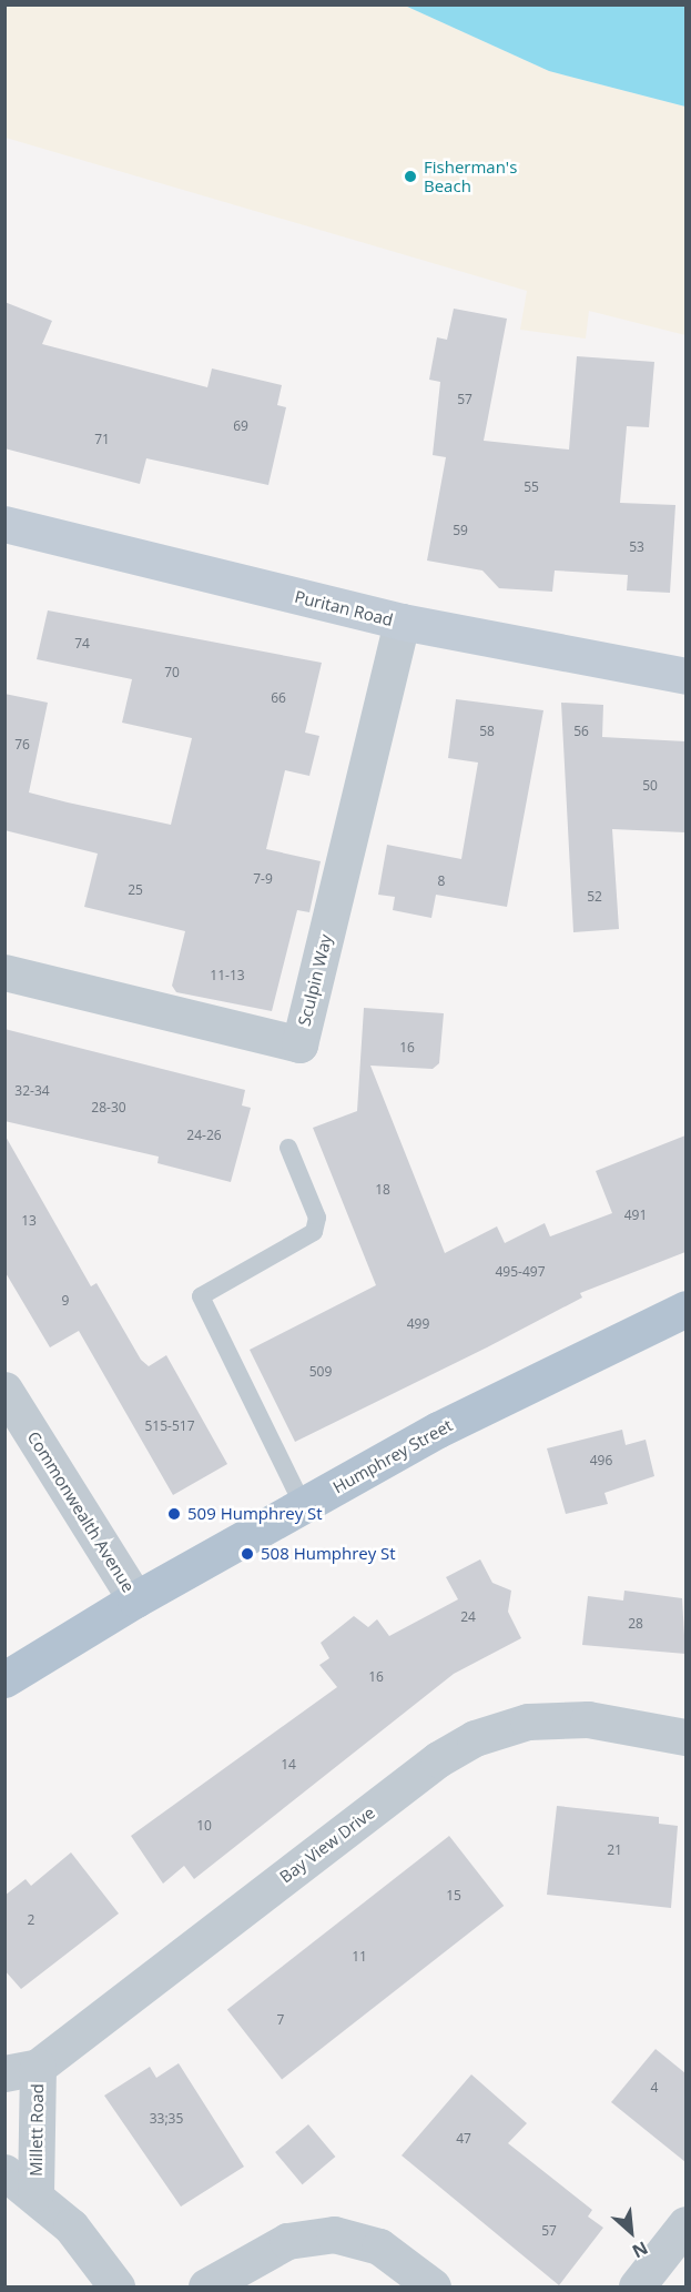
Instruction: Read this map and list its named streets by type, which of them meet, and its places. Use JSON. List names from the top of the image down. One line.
{"streets":{"main road":["Humphrey Street"],"street":["Puritan Road","Sculpin Way","Commonwealth Avenue","Bay View Drive","Millett Road"]},"crossings":[["Puritan Road","Sculpin Way"],["Humphrey Street","Commonwealth Avenue"],["Bay View Drive","Millett Road"]],"places":["Fisherman's Beach","509 Humphrey St","508 Humphrey St"],"house_numbers":["57","69","71","55","59","53","74","70","66","58","56","76","50","7-9","8","25","52","11-13","16","32-34","28-30","24-26","18","491","13","495-497","9","499","509","515-517","496","24","28","16","14","10","21","15","2","11","7","4","33;35","47","57"],"north":"bottom right"}
